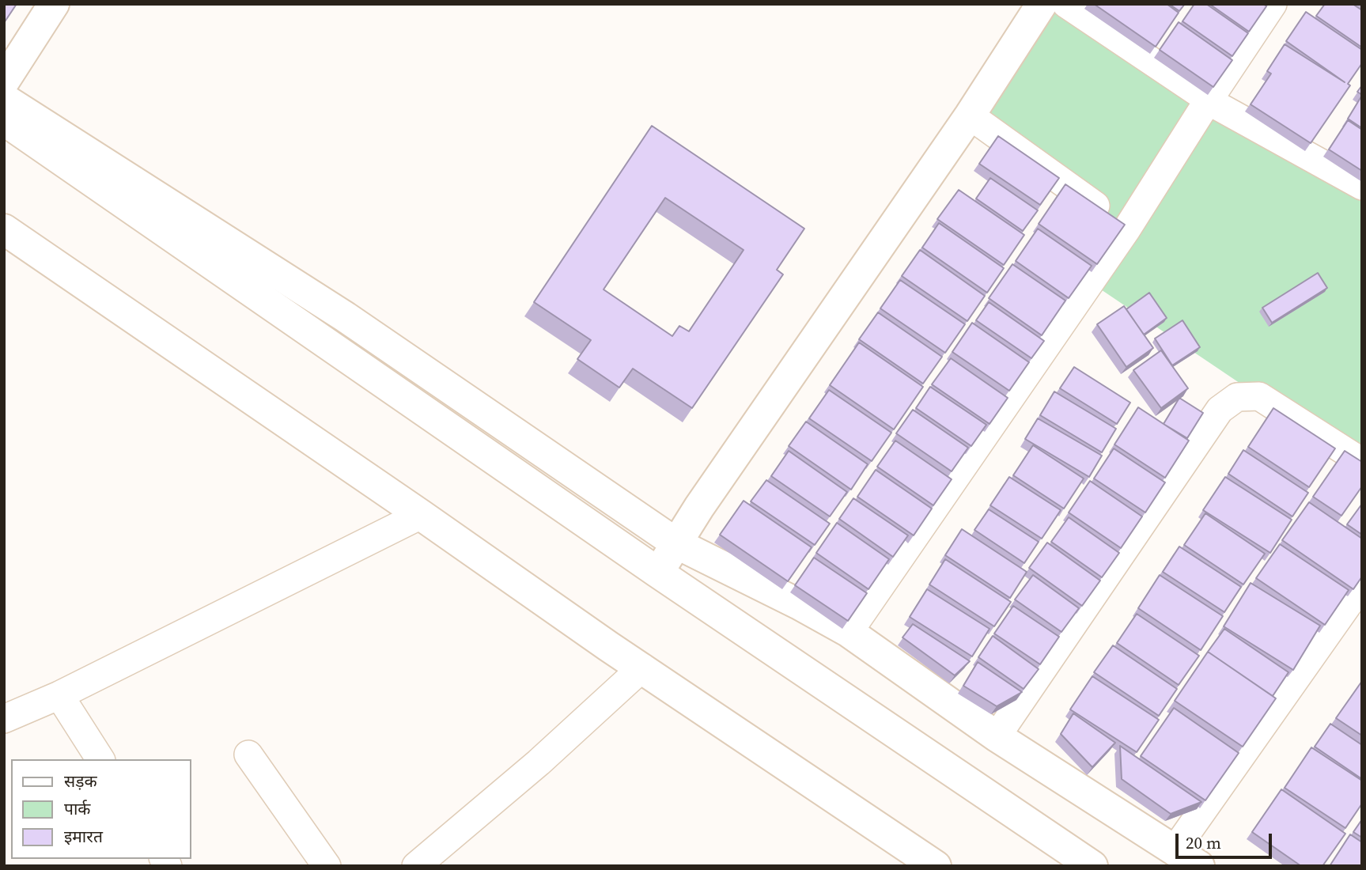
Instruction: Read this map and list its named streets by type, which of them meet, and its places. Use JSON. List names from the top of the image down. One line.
{"legend":["सड़क","पार्क","इमारत"],"scale_bar":"20 m"}
